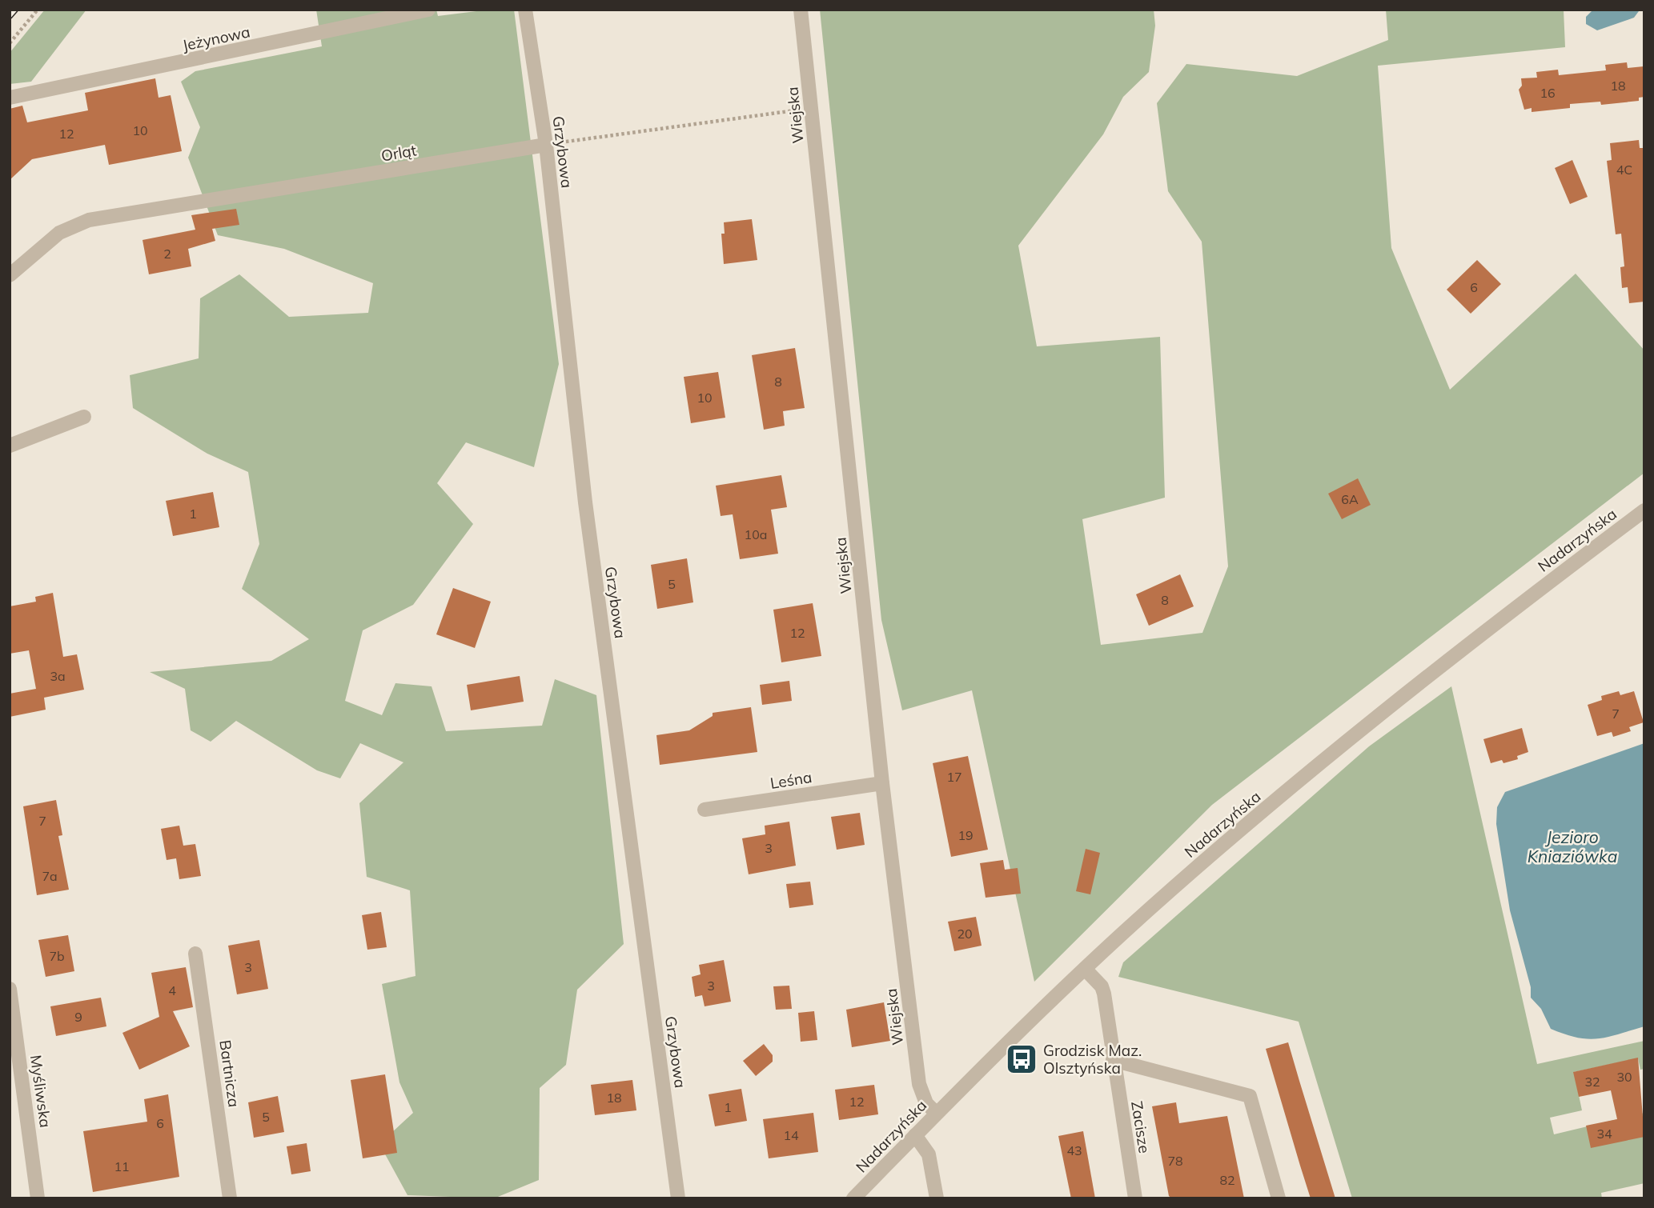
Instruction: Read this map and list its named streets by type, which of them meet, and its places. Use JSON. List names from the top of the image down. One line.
{"streets":{"street":["Jeżynowa","Wiejska","Grzybowa","Orląt","Nadarzyńska","Leśna","Bartnicza","Myśliwska","Zacisze"]},"crossings":[["Wiejska","Nadarzyńska"],["Wiejska","Leśna"],["Grzybowa","Orląt"],["Nadarzyńska","Zacisze"]],"water":["Jezioro Kniaziówka"],"places":{"bus stop":["Grodzisk Maz. Olsztyńska"]},"house_numbers":["18","16","10","12","4C","2","6","8","10","6A","1","10a","5","8","12","3a","7","17","7","19","3","7a","20","7b","3","3","4","9","30","32","18","12","1","5","6","34","14","43","78","11","82"]}
